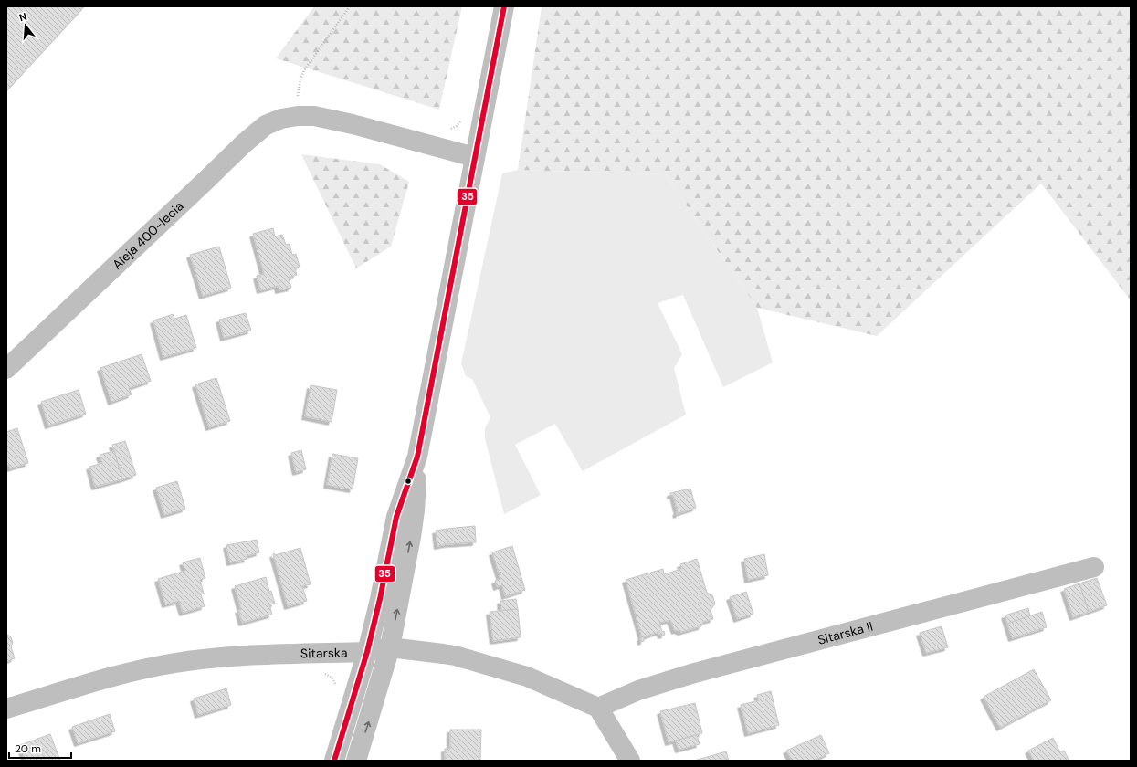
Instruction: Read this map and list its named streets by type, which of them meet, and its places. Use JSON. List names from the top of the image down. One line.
{"streets":{"street":["Aleja 400-lecia","Sitarska II","Sitarska"]},"crossings":[["Sitarska II","Sitarska"]],"lines":["transit line 35"],"scale_bar":"20 m","north":"top"}
